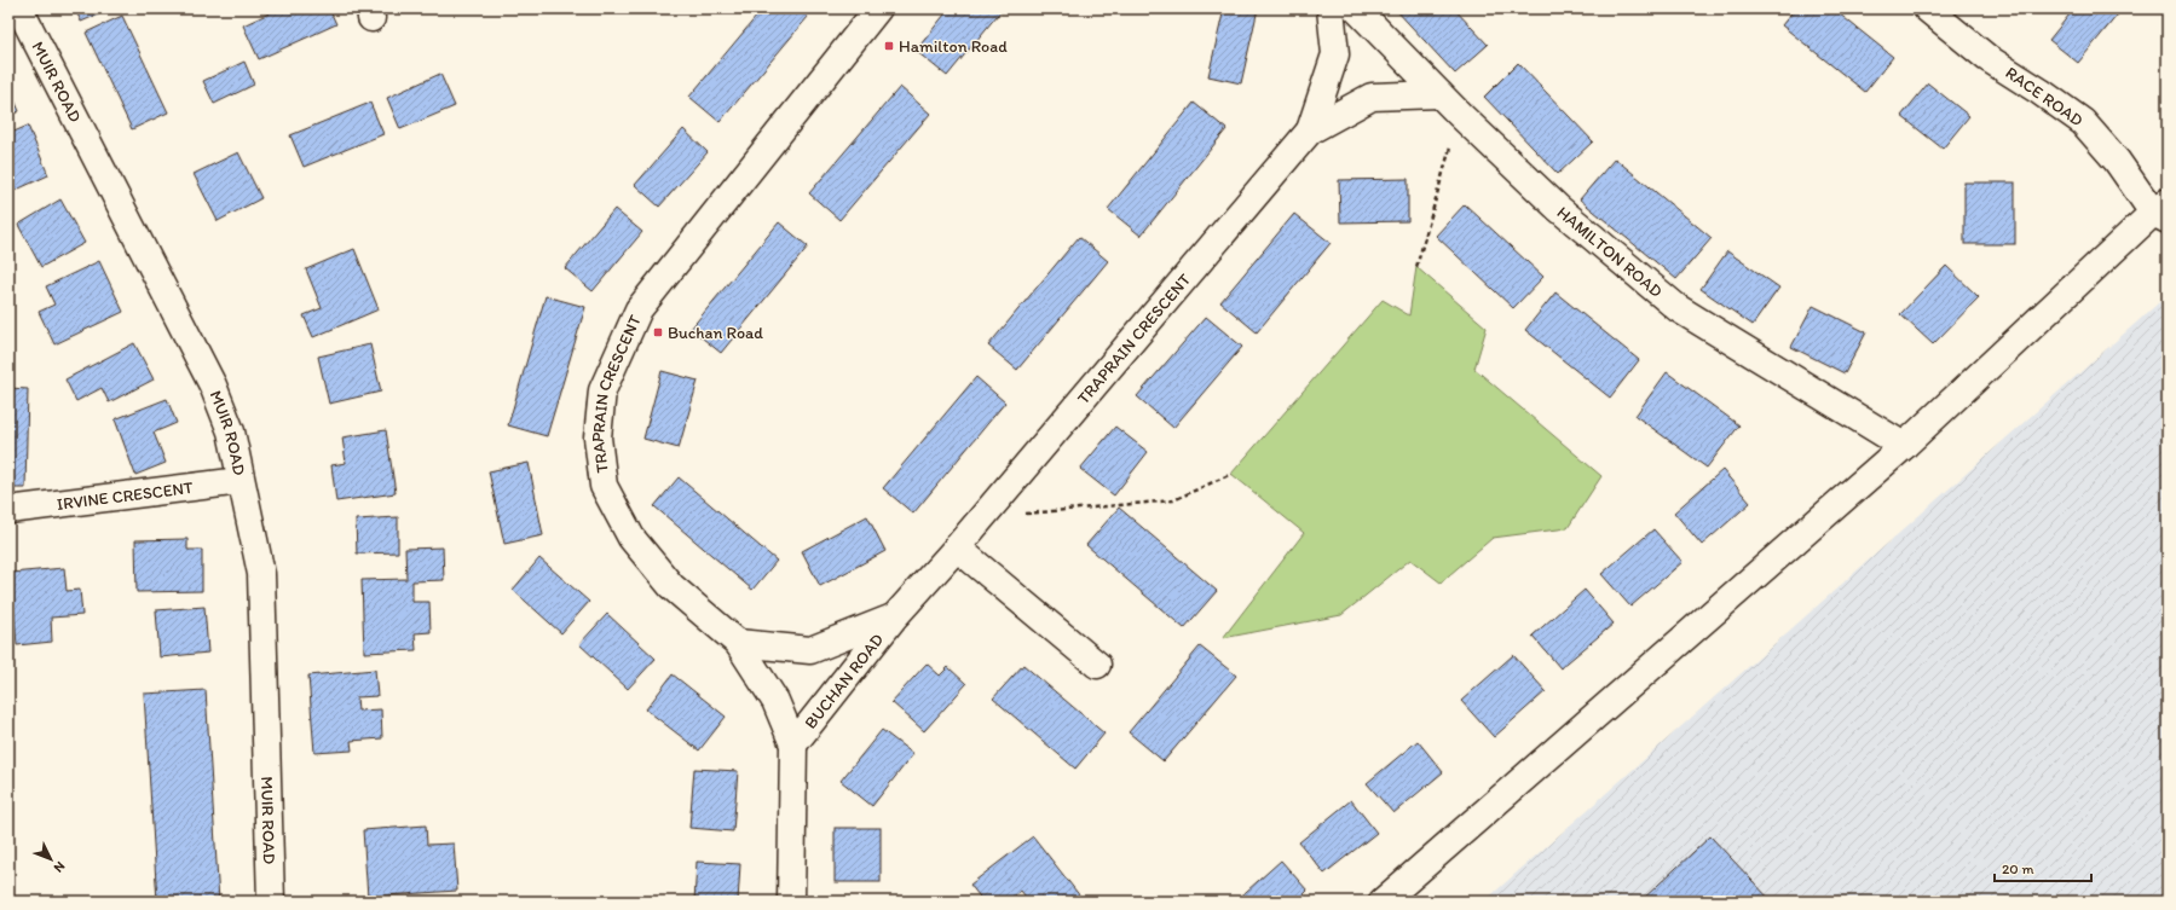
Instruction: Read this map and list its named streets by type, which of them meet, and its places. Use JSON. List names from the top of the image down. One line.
{"streets":{"street":["MUIR ROAD","RACE ROAD","HAMILTON ROAD","TRAPRAIN CRESCENT","IRVINE CRESCENT","BUCHAN ROAD"]},"crossings":[["MUIR ROAD","IRVINE CRESCENT"],["HAMILTON ROAD","TRAPRAIN CRESCENT"],["TRAPRAIN CRESCENT","BUCHAN ROAD"]],"places":{"transit":["Hamilton Road","Buchan Road"]},"scale_bar":"20 m","north":"bottom right"}
